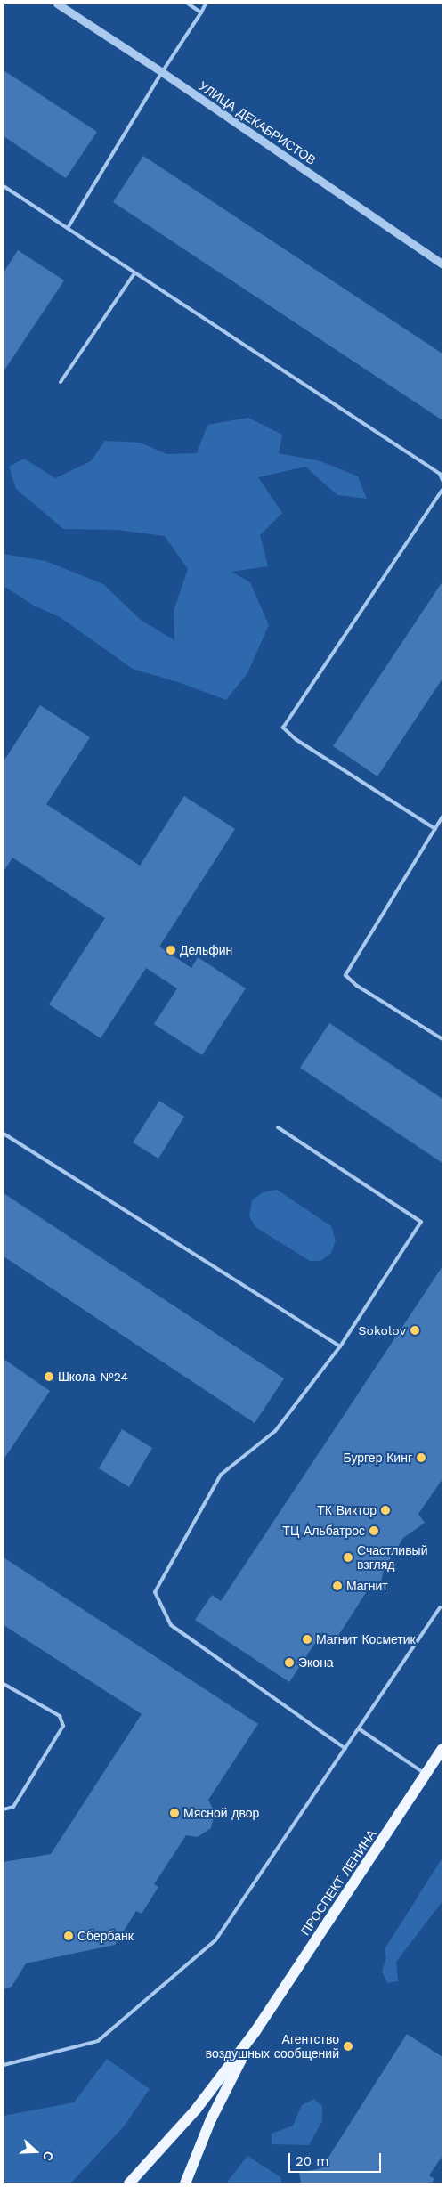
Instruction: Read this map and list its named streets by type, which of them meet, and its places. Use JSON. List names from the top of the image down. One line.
{"streets":{"main road":["ПРОСПЕКТ ЛЕНИНА"],"street":["УЛИЦА ДЕКАБРИСТОВ"]},"places":["Дельфин","Sokolov","Школа №24","Бургер Кинг","ТК Виктор","ТЦ Альбатрос","Счастливый взгляд","Магнит","Магнит Косметик","Экона","Мясной двор","Сбербанк","Агентство воздушных сообщений"],"scale_bar":"20 m","north":"right"}
